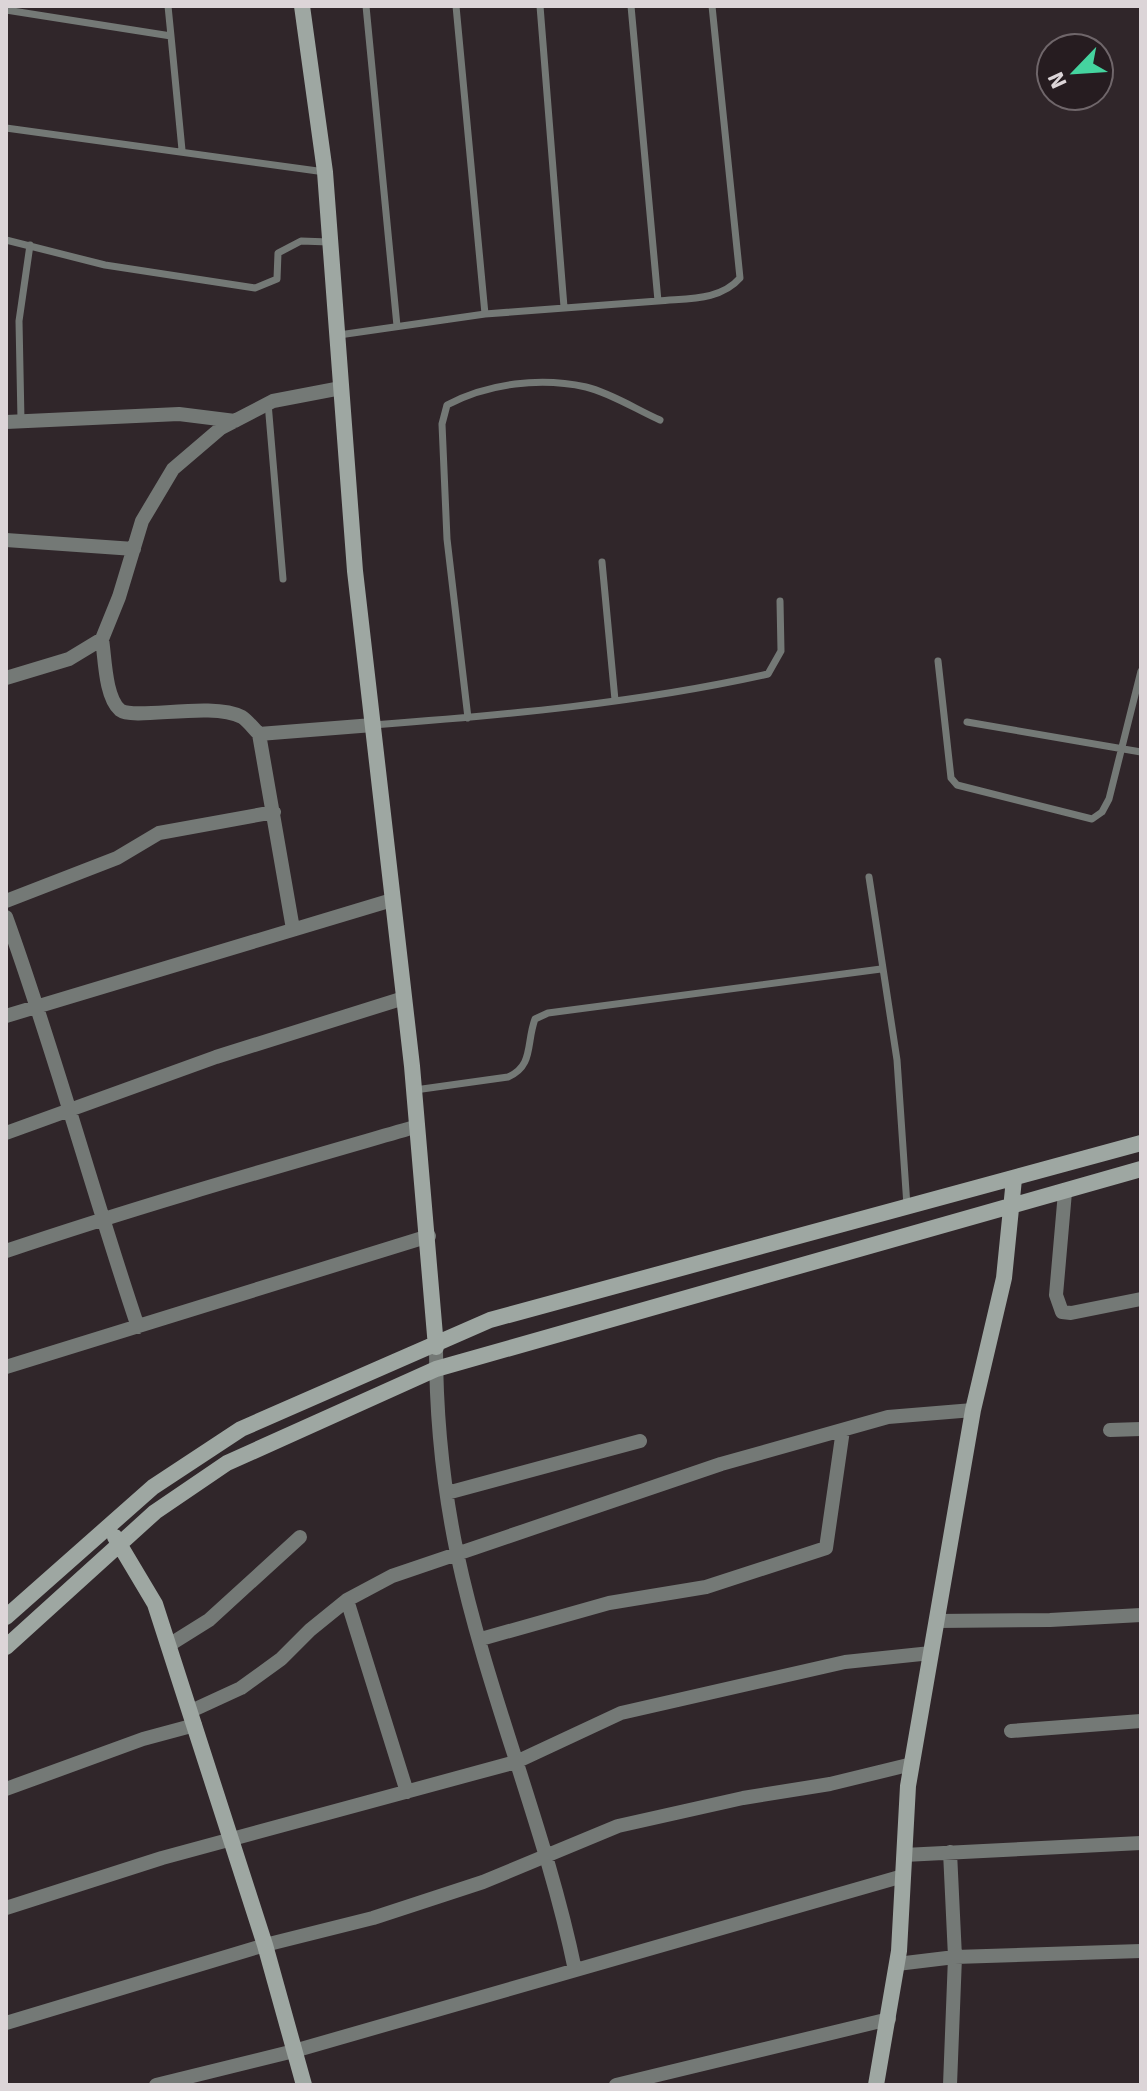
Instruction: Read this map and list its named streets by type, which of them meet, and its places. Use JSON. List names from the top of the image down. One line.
{"north":"bottom left"}
